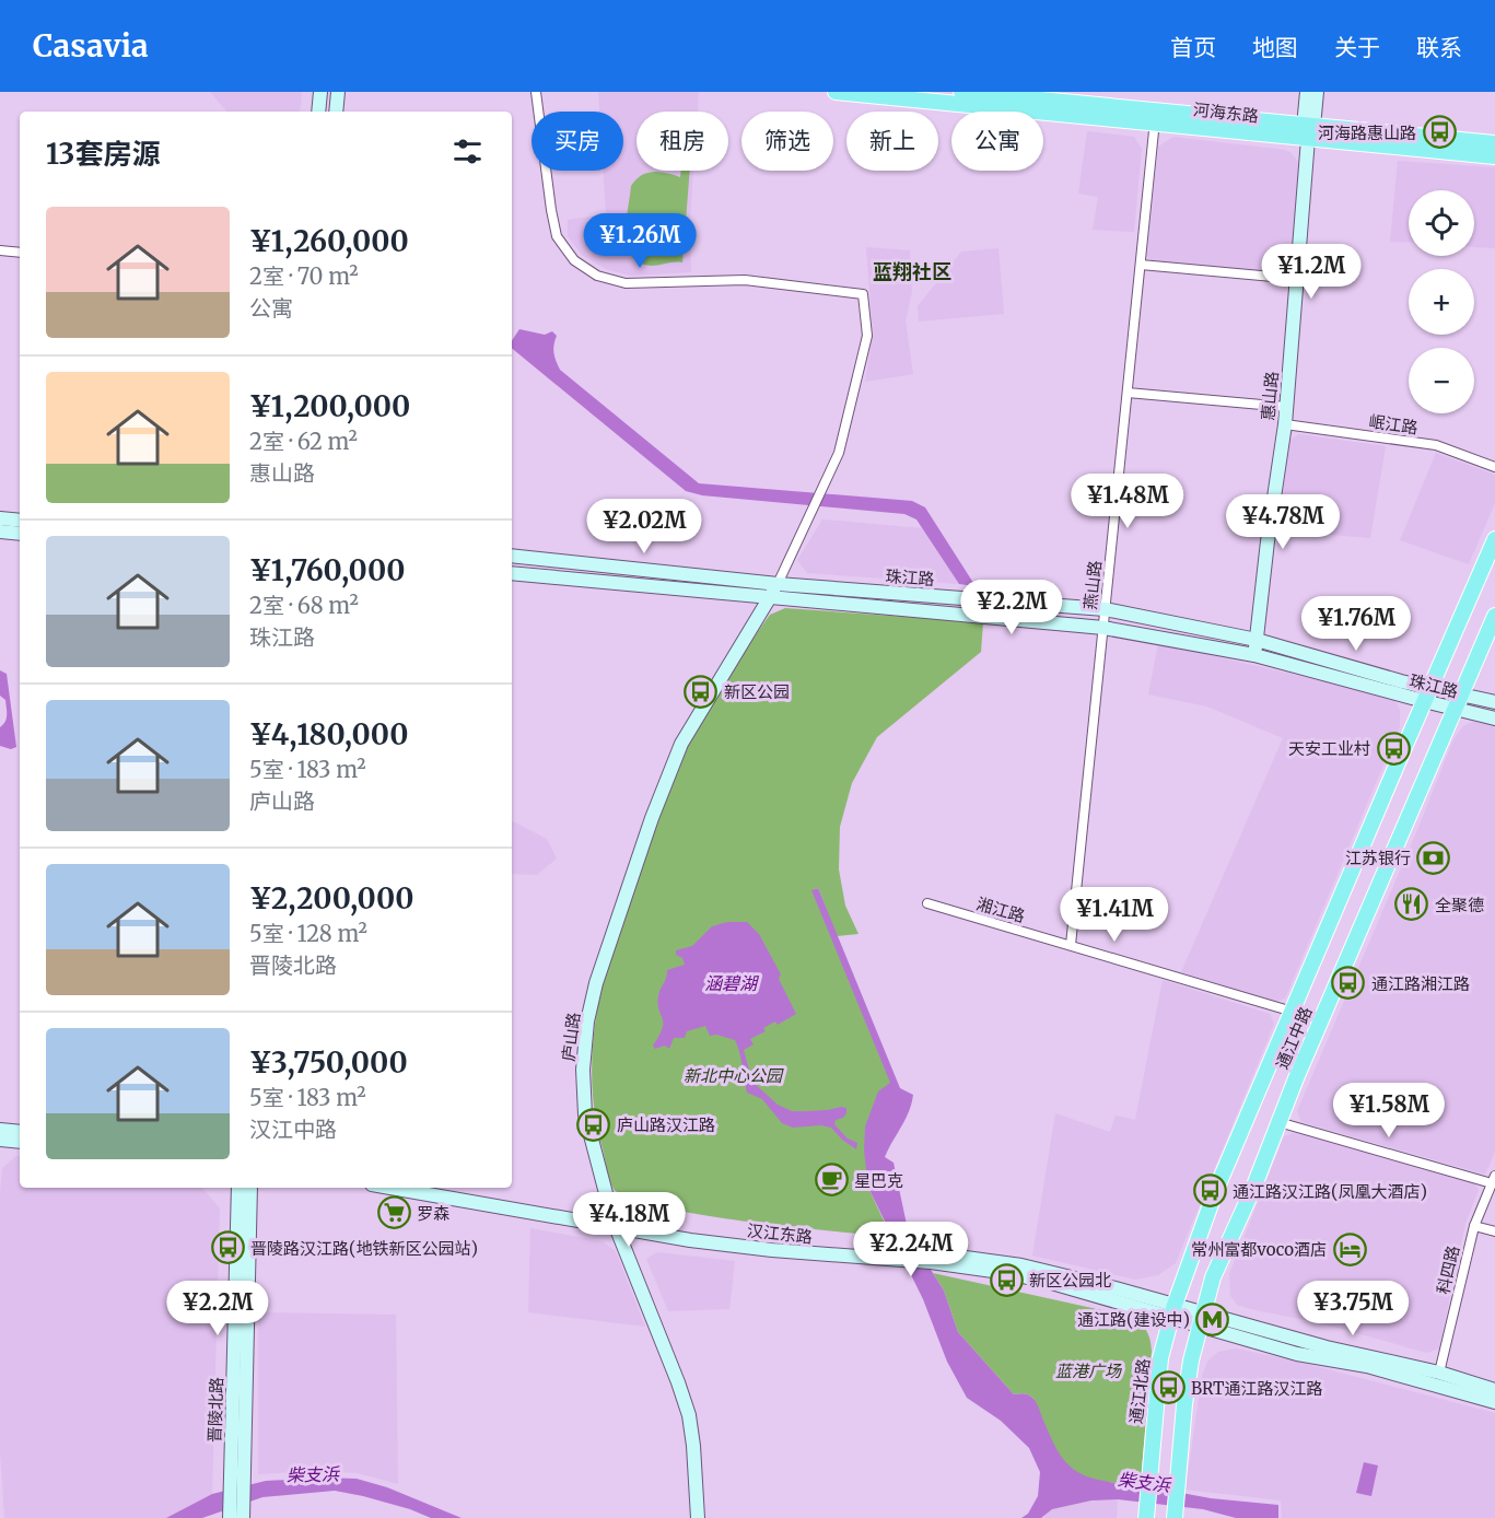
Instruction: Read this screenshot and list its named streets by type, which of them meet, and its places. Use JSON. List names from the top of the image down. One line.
{"streets":{"main road":["河海东路","通江中路","通江北路"],"street":["惠山路","岷江路","珠江路","燕山路","湘江路","庐山路","汉江东路","科四路","晋陵北路"]},"crossings":[["河海东路","惠山路"],["河海东路","燕山路"],["惠山路","岷江路"],["惠山路","珠江路"],["珠江路","燕山路"],["珠江路","庐山路"],["珠江路","通江中路"],["燕山路","湘江路"],["湘江路","通江中路"],["庐山路","汉江东路"],["通江中路","汉江东路"],["通江中路","通江北路"],["汉江东路","通江北路"]],"districts":["蓝翔社区"],"water":["涵碧湖","柴支浜"],"parks":["新北中心公园","蓝港广场"],"places":{"bus stop":["河海路惠山路","新区公园","天安工业村","通江路湘江路","庐山路汉江路","通江路汉江路(凤凰大酒店)","晋陵路汉江路(地铁新区公园站)","新区公园北","BRT通江路汉江路"],"bank":["江苏银行"],"restaurant":["全聚德"],"cafe":["星巴克"],"supermarket":["罗森"],"hotel":["常州富都voco酒店"],"metro station":["通江路(建设中)"]},"page":{"header":"Casavia","nav":["首页","地图","关于","联系"],"chip":["买房","租房","筛选","新上","公寓"],"heading":"13套房源","map_buttons":["+","−"],"list":[{"name":"¥1,260,000","note":"2室 · 70 m² · 公寓"},{"name":"¥1,200,000","note":"2室 · 62 m² · 惠山路"},{"name":"¥1,760,000","note":"2室 · 68 m² · 珠江路"},{"name":"¥4,180,000","note":"5室 · 183 m² · 庐山路"},{"name":"¥2,200,000","note":"5室 · 128 m² · 晋陵北路"},{"name":"¥3,750,000","note":"5室 · 183 m² · 汉江中路"}],"price":["¥1.26M","¥1.2M","¥1.48M","¥4.78M","¥2.02M","¥2.2M","¥1.76M","¥1.41M","¥1.58M","¥4.18M","¥2.24M","¥2.2M","¥3.75M"]}}
